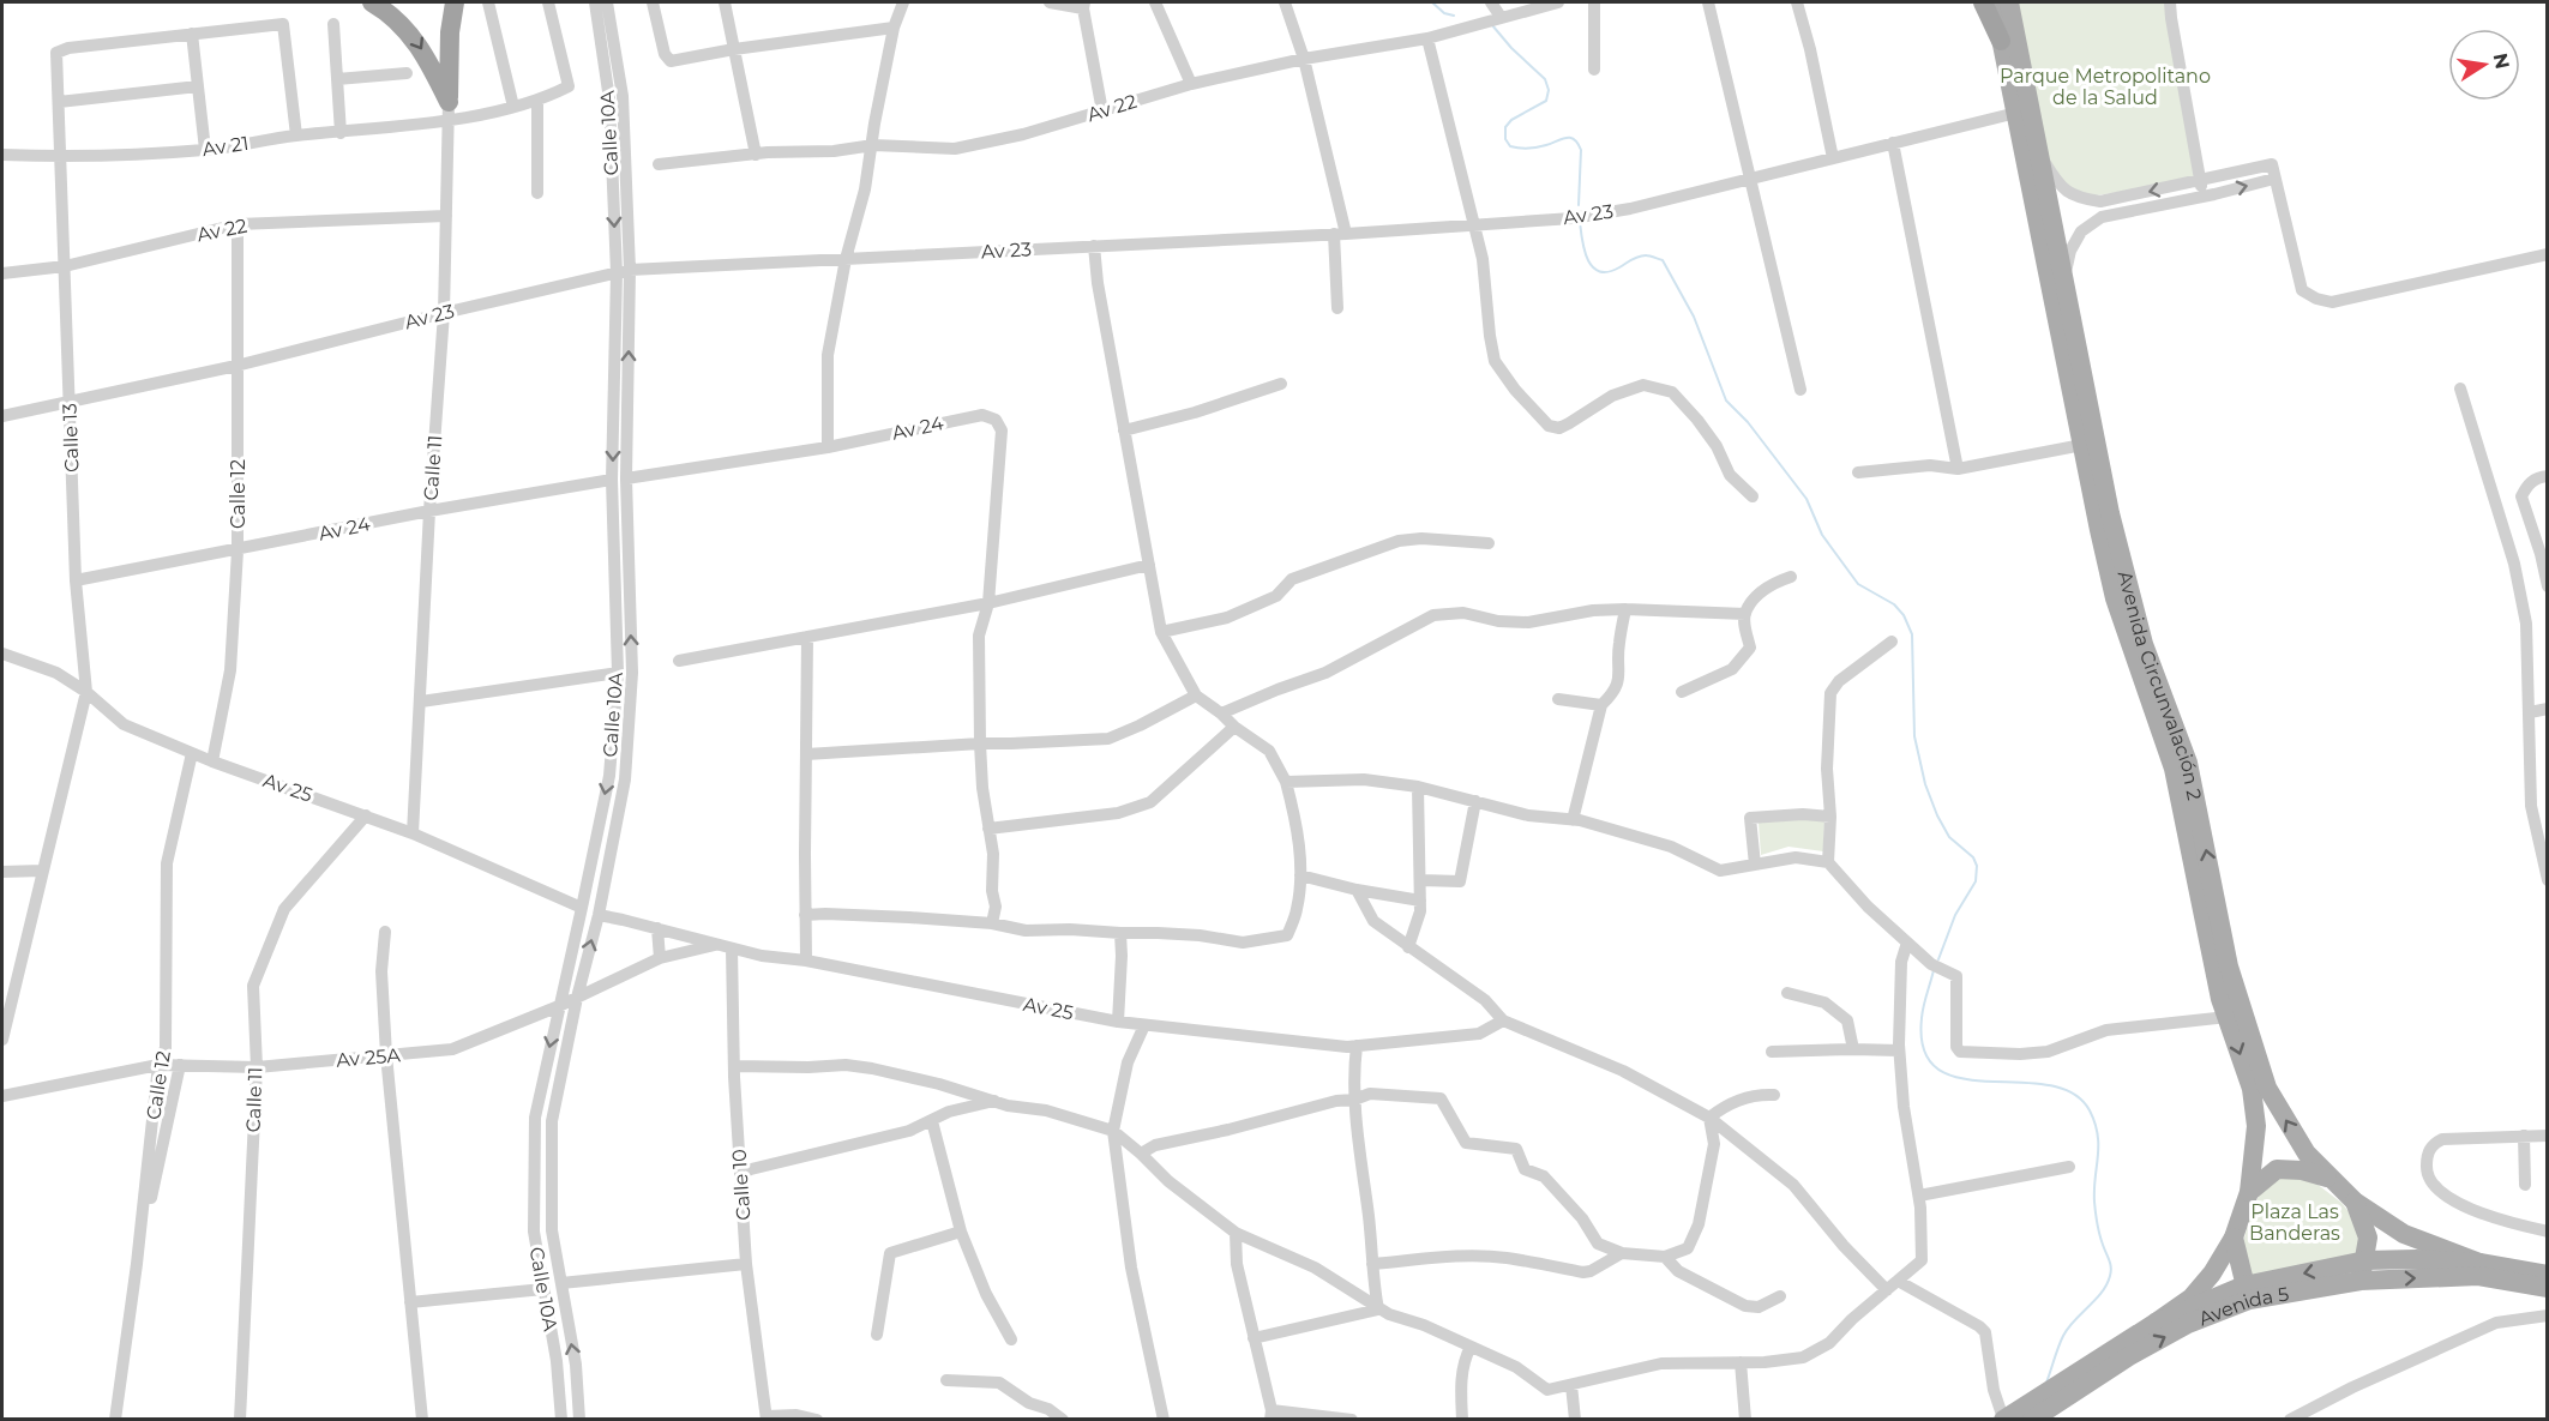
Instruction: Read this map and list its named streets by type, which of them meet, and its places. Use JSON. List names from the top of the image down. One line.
{"streets":{"main road":["Avenida Circunvalación 2","Avenida 5"],"street":["Av 22","Calle 10A","Av 21","Av 23","Av 24","Calle 13","Calle 11","Calle 12","Av 25","Av 25A","Calle 10"]},"crossings":[["Av 22","Calle 13"],["Av 22","Calle 11"],["Av 22","Calle 12"],["Calle 10A","Av 23"],["Calle 10A","Av 24"],["Calle 10A","Av 25"],["Calle 10A","Av 25A"],["Av 21","Calle 13"],["Av 21","Calle 11"],["Av 23","Calle 13"],["Av 23","Calle 11"],["Av 23","Calle 12"],["Av 23","Avenida Circunvalación 2"],["Av 24","Calle 13"],["Av 24","Calle 11"],["Av 24","Calle 12"],["Calle 13","Av 25"],["Calle 11","Av 25"],["Calle 11","Av 25A"],["Calle 12","Av 25"],["Calle 12","Av 25A"],["Avenida Circunvalación 2","Avenida 5"],["Av 25","Av 25A"],["Av 25","Calle 10"]],"parks":["Parque Metropolitano de la Salud","Plaza Las Banderas"],"north":"right"}
